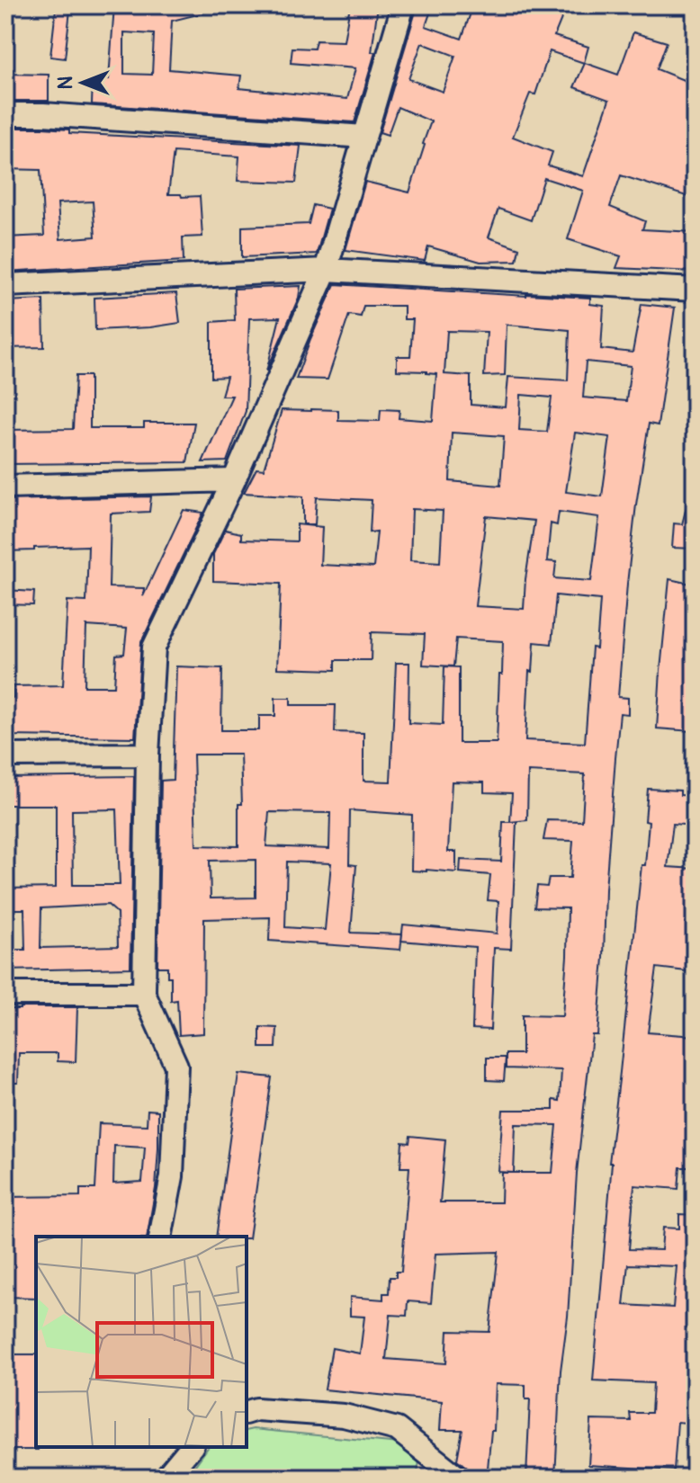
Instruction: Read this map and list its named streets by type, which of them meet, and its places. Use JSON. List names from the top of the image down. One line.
{"north":"left"}
